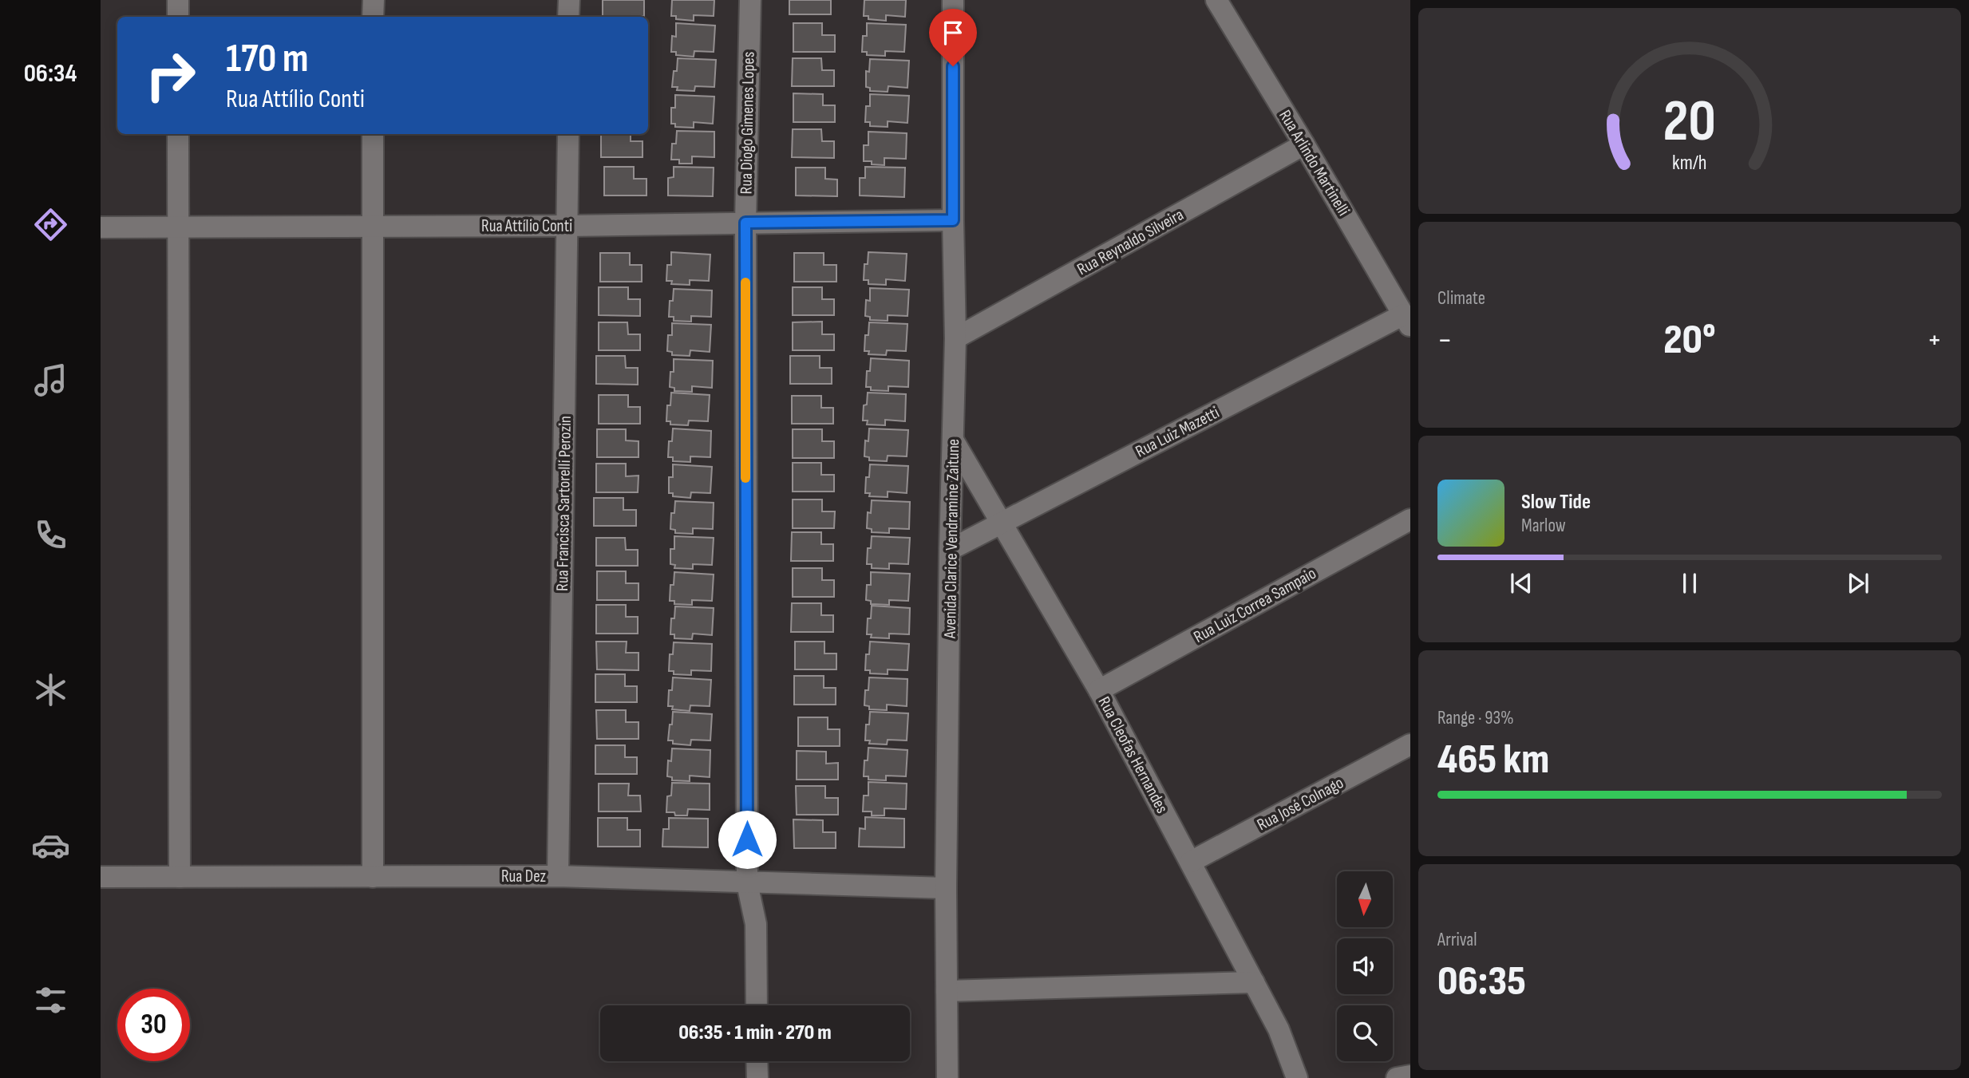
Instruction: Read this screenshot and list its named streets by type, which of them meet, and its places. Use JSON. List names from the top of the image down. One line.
{"streets":{"street":["Rua Diogo Gimenes Lopes","Rua Arlindo Martinelli","Rua Attílio Conti","Rua Reynaldo Silveira","Rua Luiz Mazetti","Rua Francisca Sartorelli Perozin","Avenida Clarice Vendramine Zaitune","Rua Luiz Correa Sampaio","Rua Cleofas Hernandes","Rua José Colnago","Rua Dez"]},"crossings":[["Rua Diogo Gimenes Lopes","Rua Attílio Conti"],["Rua Diogo Gimenes Lopes","Rua Dez"],["Rua Arlindo Martinelli","Rua Reynaldo Silveira"],["Rua Arlindo Martinelli","Rua Luiz Mazetti"],["Rua Attílio Conti","Rua Francisca Sartorelli Perozin"],["Rua Attílio Conti","Avenida Clarice Vendramine Zaitune"],["Rua Reynaldo Silveira","Avenida Clarice Vendramine Zaitune"],["Rua Luiz Mazetti","Avenida Clarice Vendramine Zaitune"],["Rua Luiz Mazetti","Rua Cleofas Hernandes"],["Rua Francisca Sartorelli Perozin","Rua Dez"],["Avenida Clarice Vendramine Zaitune","Rua Cleofas Hernandes"],["Avenida Clarice Vendramine Zaitune","Rua Dez"],["Rua Luiz Correa Sampaio","Rua Cleofas Hernandes"],["Rua Cleofas Hernandes","Rua José Colnago"]],"north":"bottom","page":{"tabs":"06:34","turn":["170 m","Rua Attílio Conti"],"tile":["Climate",["Range · 93%","465 km"],["Arrival","06:35"]],"heat":["−","20°","+"],"song":["Slow Tide","Marlow"],"limit":"30","trip":"06:35 · 1 min · 270 m","gauge":["20","km/h"]}}
